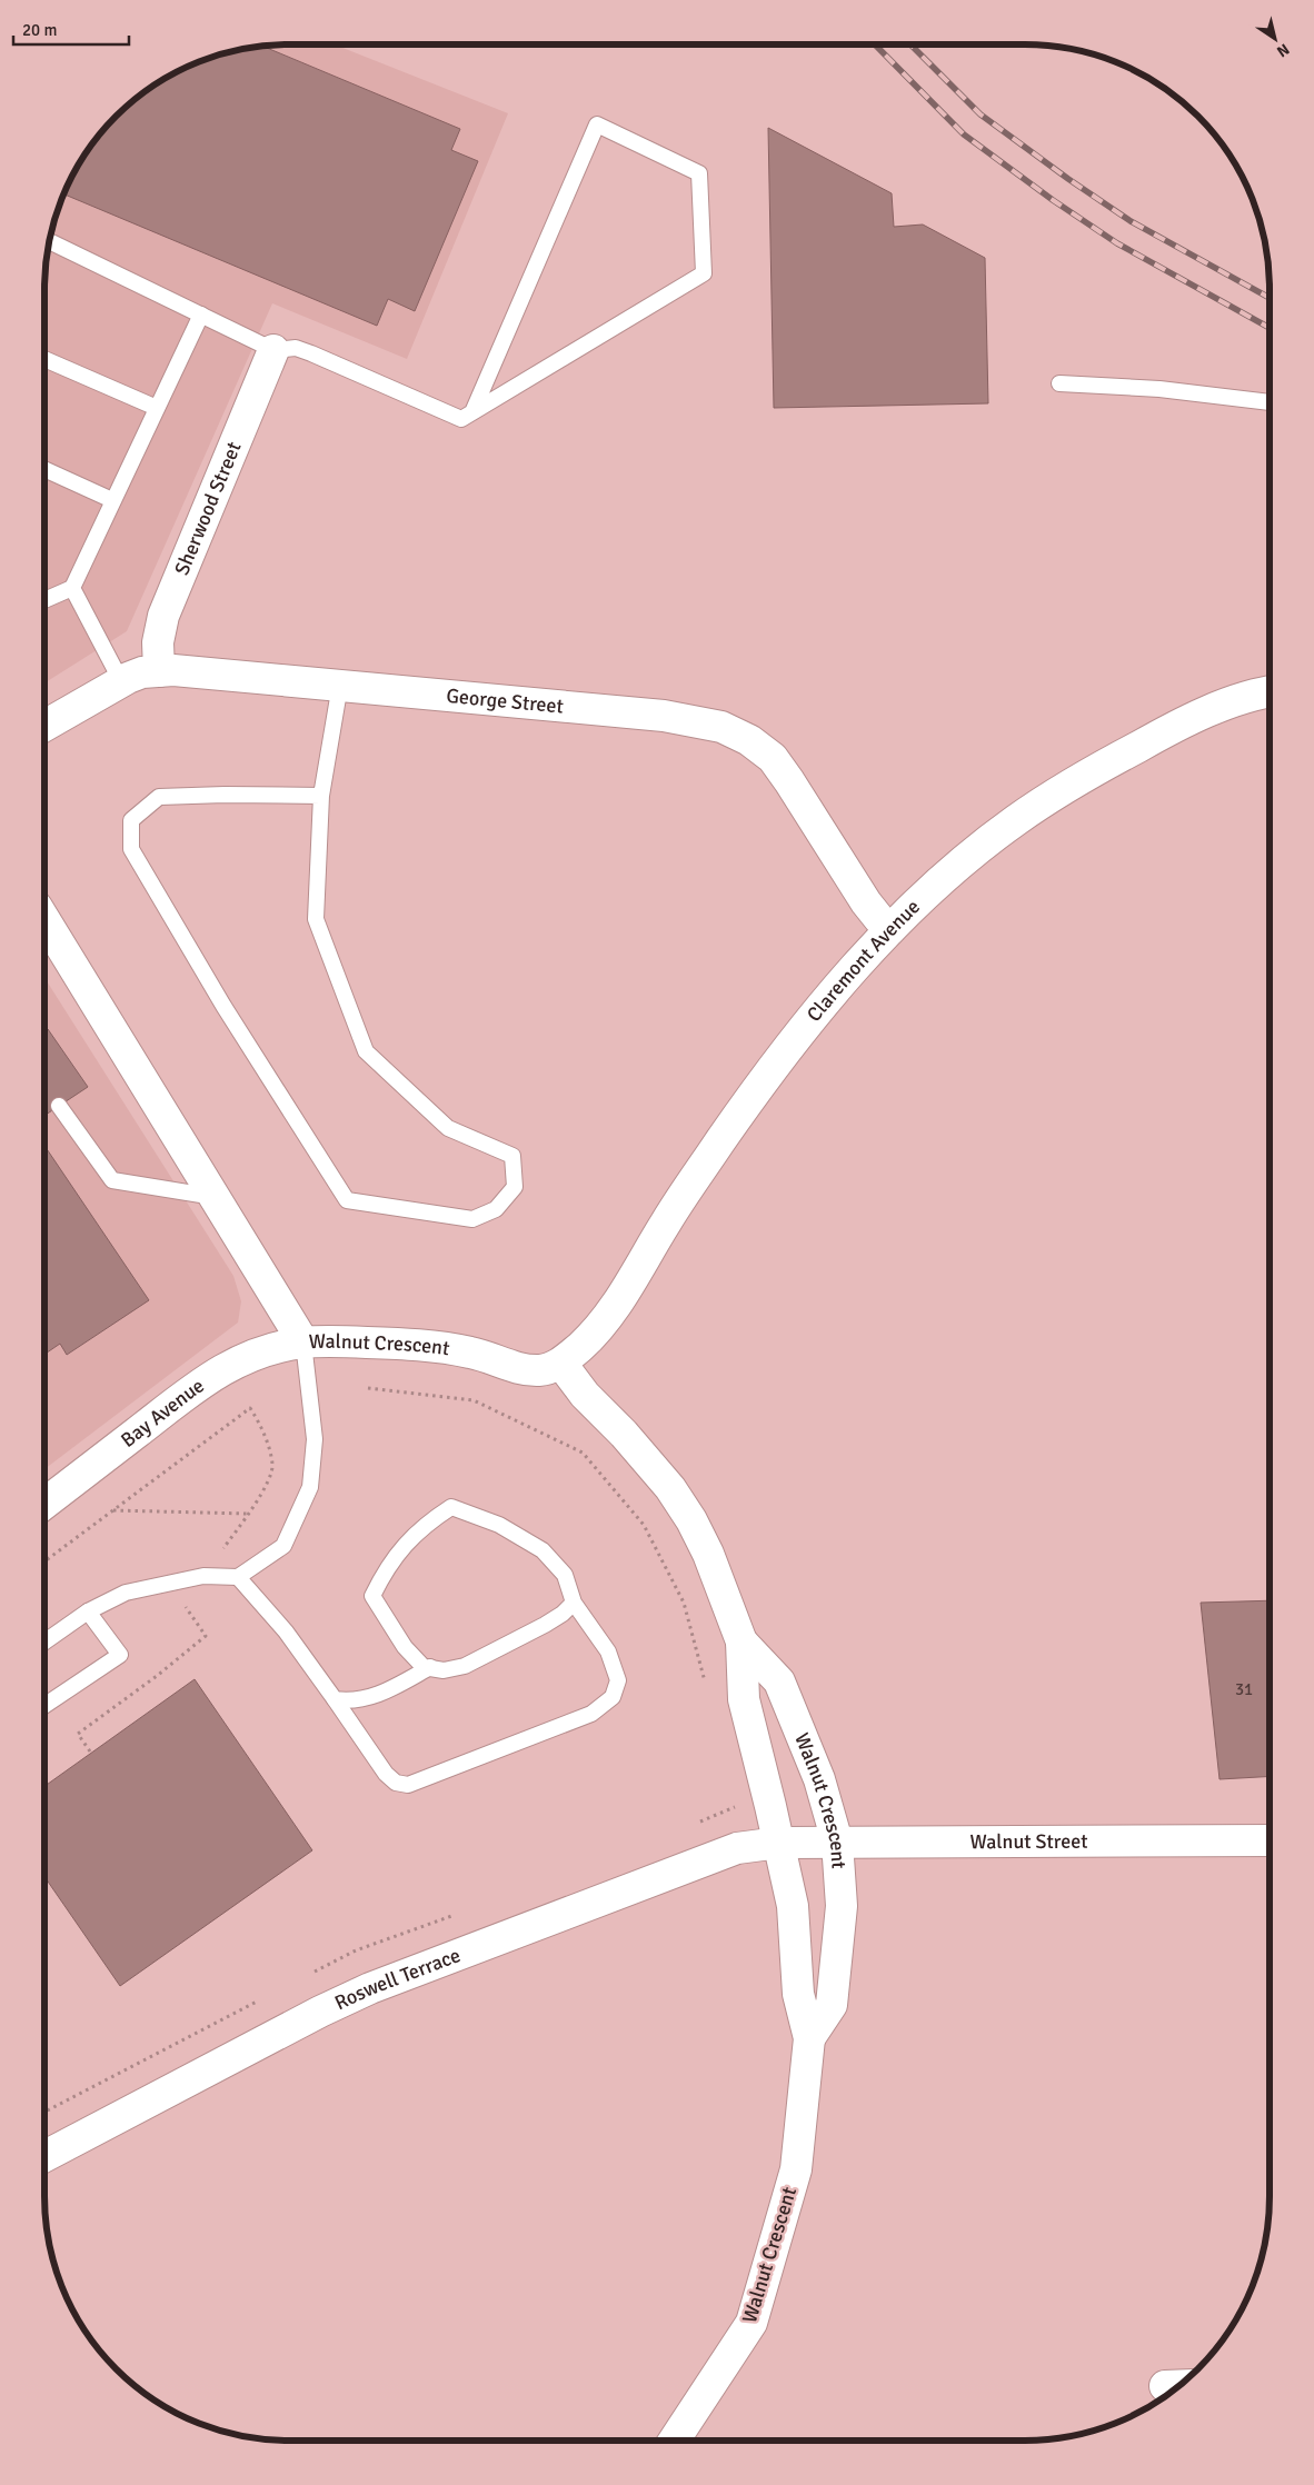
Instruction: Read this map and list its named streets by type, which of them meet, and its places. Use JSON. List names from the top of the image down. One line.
{"streets":{"street":["Sherwood Street","George Street","Claremont Avenue","Walnut Crescent","Bay Avenue","Walnut Street","Roswell Terrace"]},"crossings":[["Sherwood Street","George Street"],["George Street","Claremont Avenue"],["Claremont Avenue","Walnut Crescent"],["Walnut Crescent","Bay Avenue"],["Walnut Crescent","Walnut Street"],["Walnut Crescent","Roswell Terrace"],["Walnut Street","Roswell Terrace"]],"house_numbers":["31"],"scale_bar":"20 m","north":"bottom right"}
